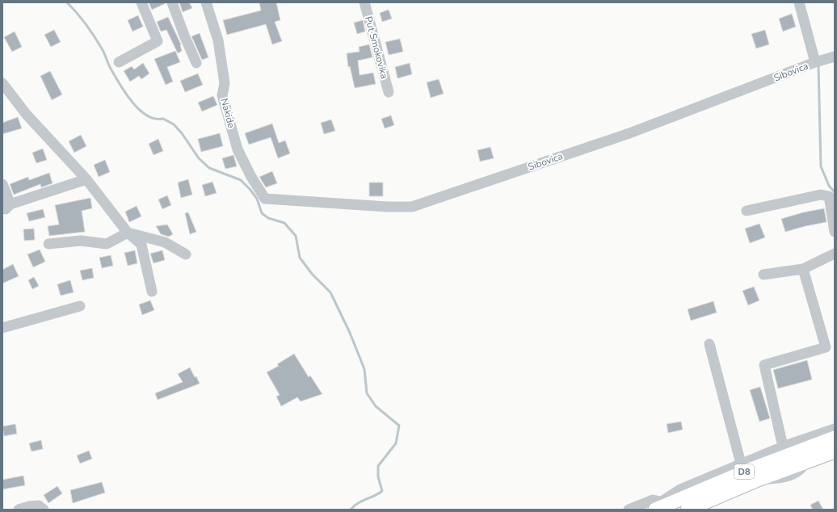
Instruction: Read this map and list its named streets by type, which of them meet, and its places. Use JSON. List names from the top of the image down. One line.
{"streets":{"main road":["D8"],"street":["Put Smokovika","Sibovica","Nakide"]},"crossings":[["Sibovica","Nakide"]]}
